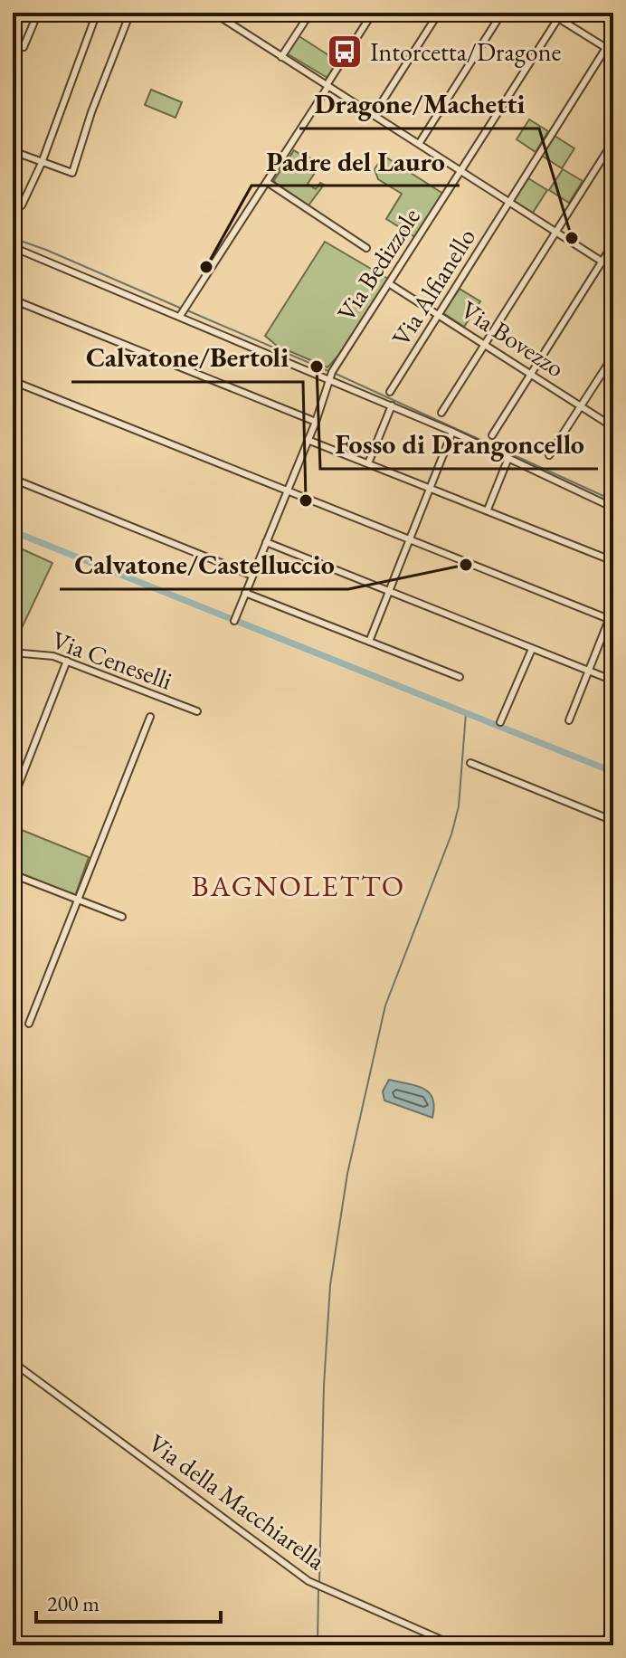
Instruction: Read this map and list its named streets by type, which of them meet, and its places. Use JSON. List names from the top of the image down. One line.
{"streets":{"street":["Via Bedizzole","Via Alfianello","Via Bovezzo","Via Ceneselli","Via della Macchiarella"]},"crossings":[["Via Bedizzole","Via Bovezzo"],["Via Alfianello","Via Bovezzo"]],"districts":["BAGNOLETTO"],"places":{"bus stop":["Intorcetta/Dragone"],"other":["Dragone/Machetti","Padre del Lauro","Fosso di Drangoncello","Calvatone/Bertoli","Calvatone/Castelluccio"]},"scale_bar":"200 m"}
